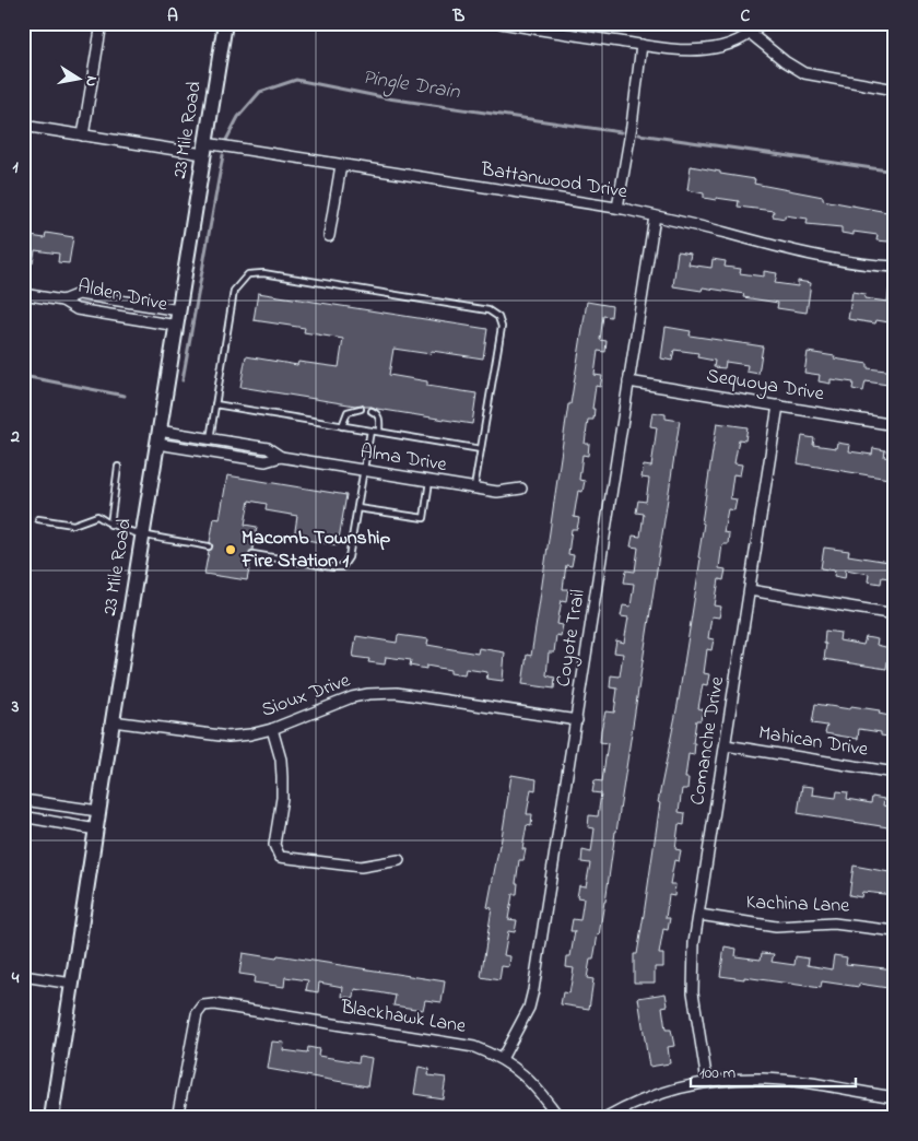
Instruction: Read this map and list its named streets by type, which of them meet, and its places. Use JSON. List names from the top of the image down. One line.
{"streets":{"main road":["23 Mile Road"],"street":["Battanwood Drive","Alden Drive","Sequoya Drive","Alma Drive","Coyote Trail","Sioux Drive","Comanche Drive","Mahican Drive","Kachina Lane","Blackhawk Lane"]},"crossings":[["23 Mile Road","Battanwood Drive"],["23 Mile Road","Alden Drive"],["23 Mile Road","Alma Drive"],["23 Mile Road","Sioux Drive"],["Battanwood Drive","Coyote Trail"],["Sequoya Drive","Coyote Trail"],["Sequoya Drive","Comanche Drive"],["Coyote Trail","Sioux Drive"],["Coyote Trail","Blackhawk Lane"],["Comanche Drive","Mahican Drive"],["Comanche Drive","Kachina Lane"]],"water":["Pingle Drain"],"places":["Macomb Township Fire Station 1"],"scale_bar":"100 m","north":"right","grid":{"columns":["A","B","C"],"rows":["1","2","3","4"]}}
